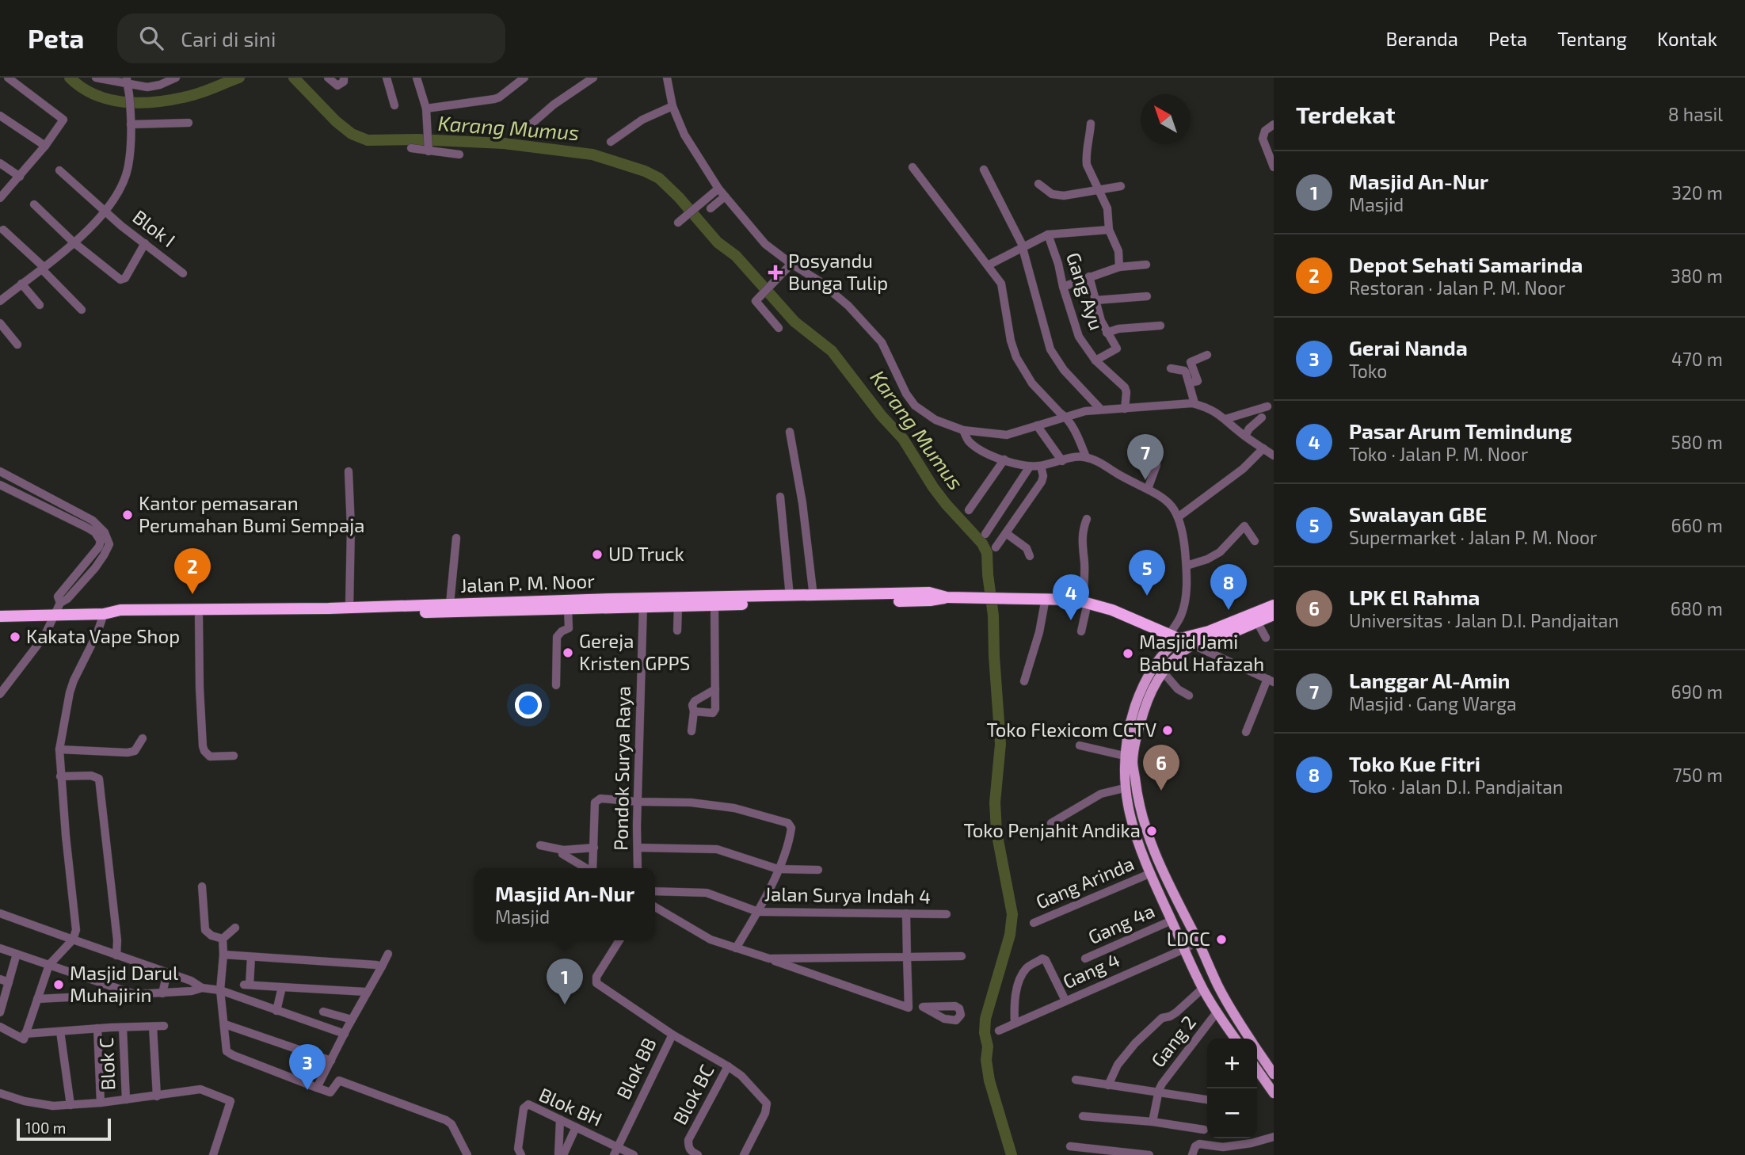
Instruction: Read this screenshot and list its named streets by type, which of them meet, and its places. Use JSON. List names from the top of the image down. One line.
{"streets":{"highway":["Jalan P. M. Noor"],"street":["Blok I","Gang Ayu","Pondok Surya Raya","Gang Arinda","Jalan Surya Indah 4","Gang 4a","Gang 4","Gang 2","Blok C","Blok BB","Blok BC","Blok BH"]},"crossings":[["Jalan P. M. Noor","Pondok Surya Raya"],["Blok BB","Blok BC"],["Blok BB","Blok BH"]],"water":["Karang Mumus"],"places":{"health":["Posyandu Bunga Tulip"],"other":["Kantor pemasaran Perumahan Bumi Sempaja","UD Truck","Kakata Vape Shop","Gereja Kristen GPPS","Masjid Jami Babul Hafazah","Toko Flexicom CCTV","Toko Penjahit Andika","LDCC","Masjid Darul Muhajirin"]},"scale_bar":"100 m","north":"top left","page":{"header":"Peta","search":"Cari di sini","nav":["Beranda","Peta","Tentang","Kontak"],"heading":["Terdekat","8 hasil"],"list":[{"mark":"1","name":"Masjid An-Nur","note":"Masjid","value":"320 m"},{"mark":"2","name":"Depot Sehati Samarinda","note":"Restoran · Jalan P. M. Noor","value":"380 m"},{"mark":"3","name":"Gerai Nanda","note":"Toko","value":"470 m"},{"mark":"4","name":"Pasar Arum Temindung","note":"Toko · Jalan P. M. Noor","value":"580 m"},{"mark":"5","name":"Swalayan GBE","note":"Supermarket · Jalan P. M. Noor","value":"660 m"},{"mark":"6","name":"LPK El Rahma","note":"Universitas · Jalan D.I. Pandjaitan","value":"680 m"},{"mark":"7","name":"Langgar Al-Amin","note":"Masjid · Gang Warga","value":"690 m"},{"mark":"8","name":"Toko Kue Fitri","note":"Toko · Jalan D.I. Pandjaitan","value":"750 m"}],"pins":["7","2","5","8","4","6","1","3"],"popup":["Masjid An-Nur","Masjid"],"map_buttons":["+","−"],"scale":"100 m"}}
